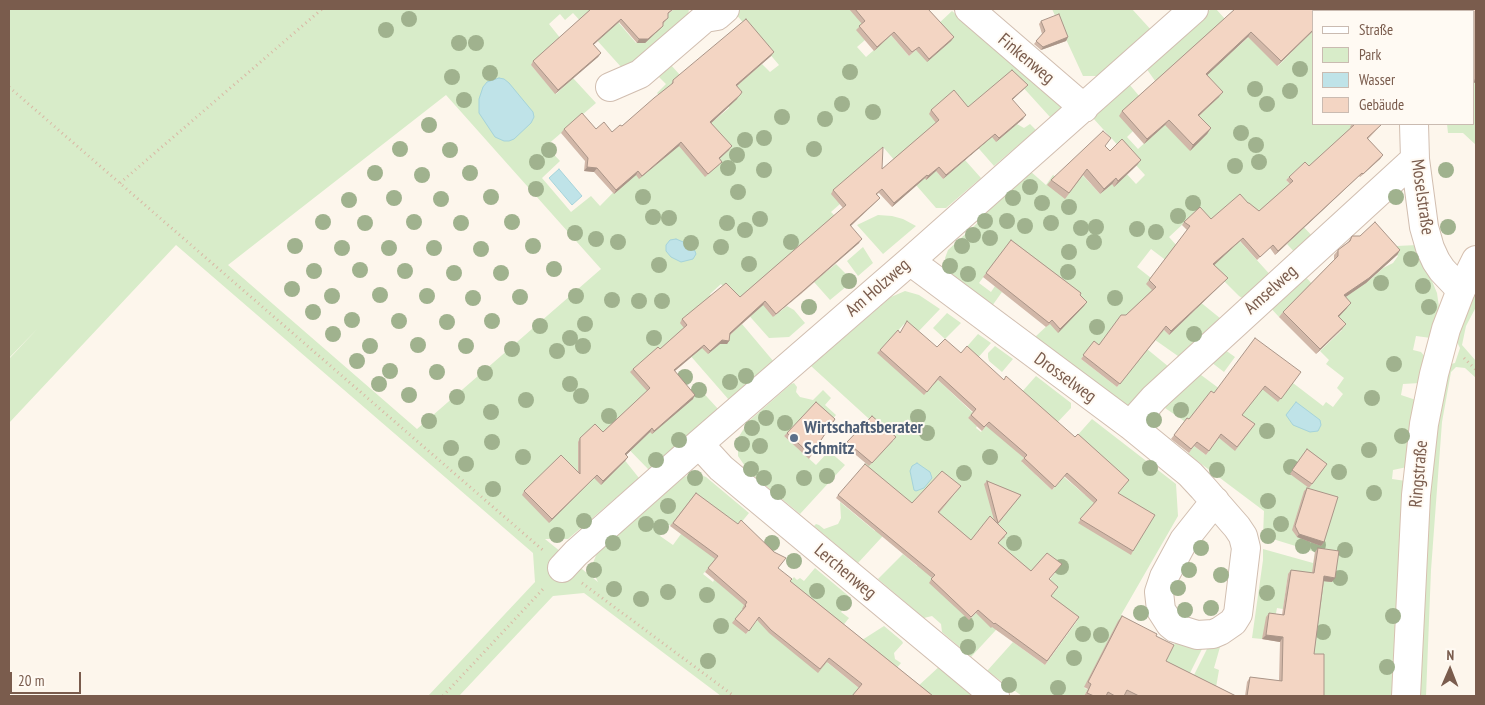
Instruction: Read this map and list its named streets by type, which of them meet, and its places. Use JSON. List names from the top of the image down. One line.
{"streets":{"street":["Finkenweg","Moselstraße","Am Holzweg","Amselweg","Drosselweg","Ringstraße","Lerchenweg"]},"crossings":[["Finkenweg","Am Holzweg"],["Moselstraße","Amselweg"],["Moselstraße","Ringstraße"],["Am Holzweg","Drosselweg"],["Am Holzweg","Lerchenweg"],["Amselweg","Drosselweg"]],"places":["Wirtschaftsberater Schmitz"],"legend":["Straße","Park","Wasser","Gebäude"],"scale_bar":"20 m","north":"top"}
